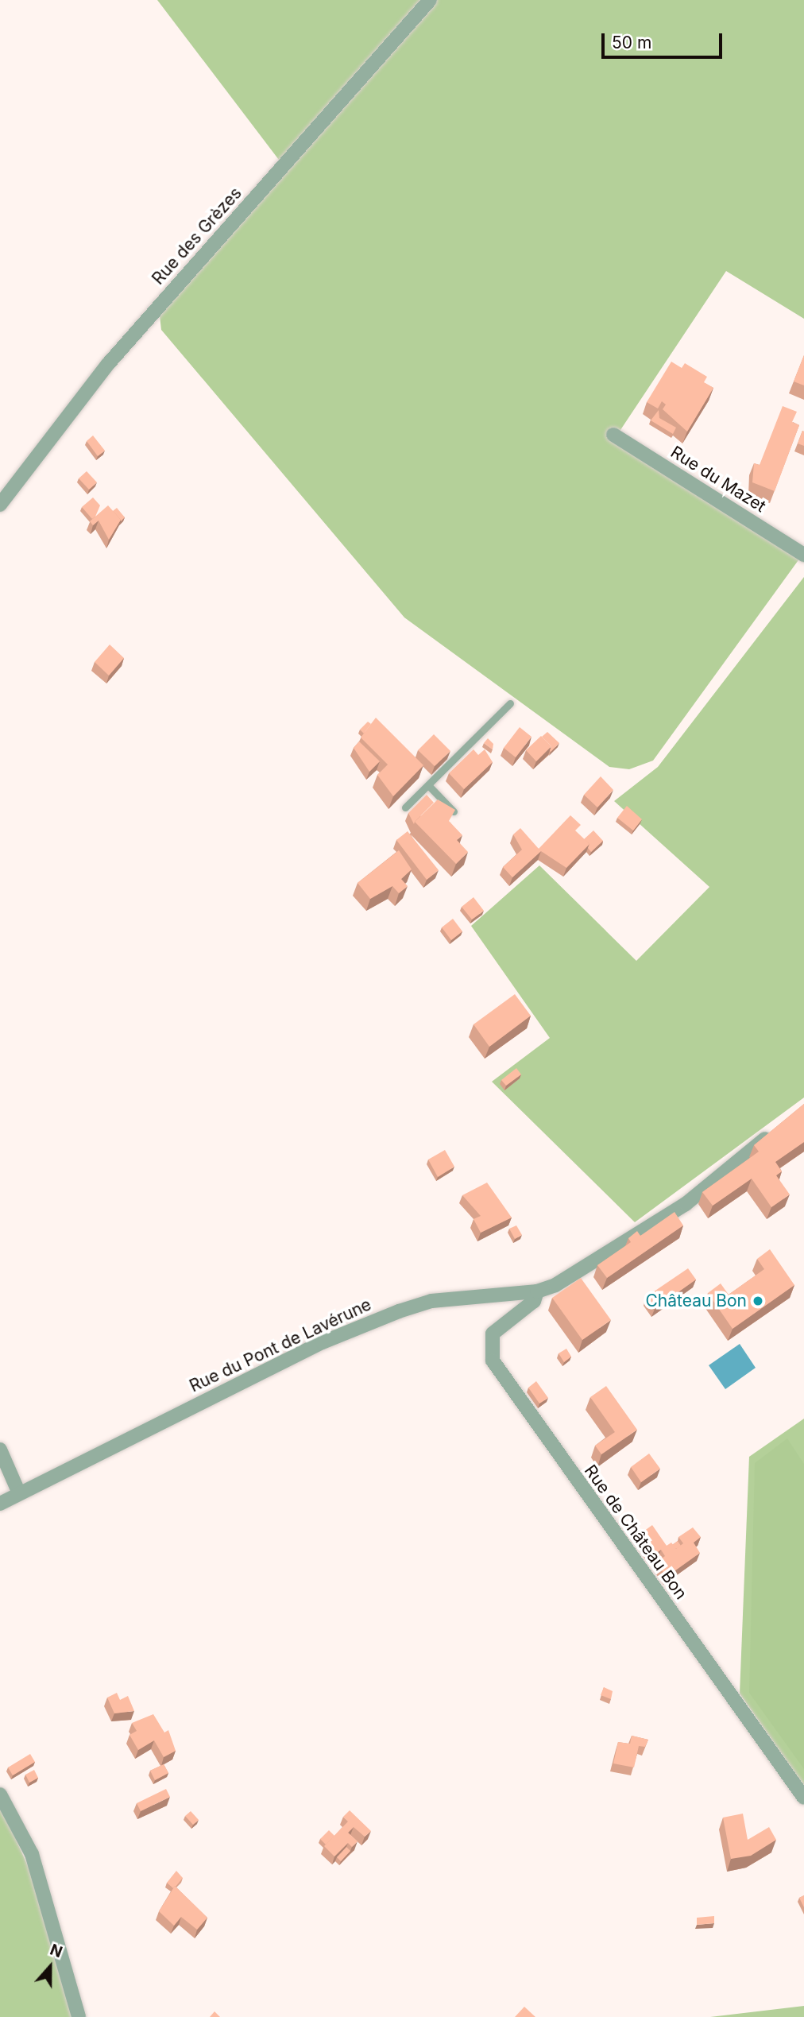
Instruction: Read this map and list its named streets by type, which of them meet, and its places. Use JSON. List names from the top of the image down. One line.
{"streets":{"street":["Rue des Grèzes","Rue du Mazet","Rue du Pont de Lavérune","Rue de Château Bon"]},"crossings":[["Rue du Pont de Lavérune","Rue de Château Bon"]],"places":["Château Bon"],"scale_bar":"50 m","north":"top"}
